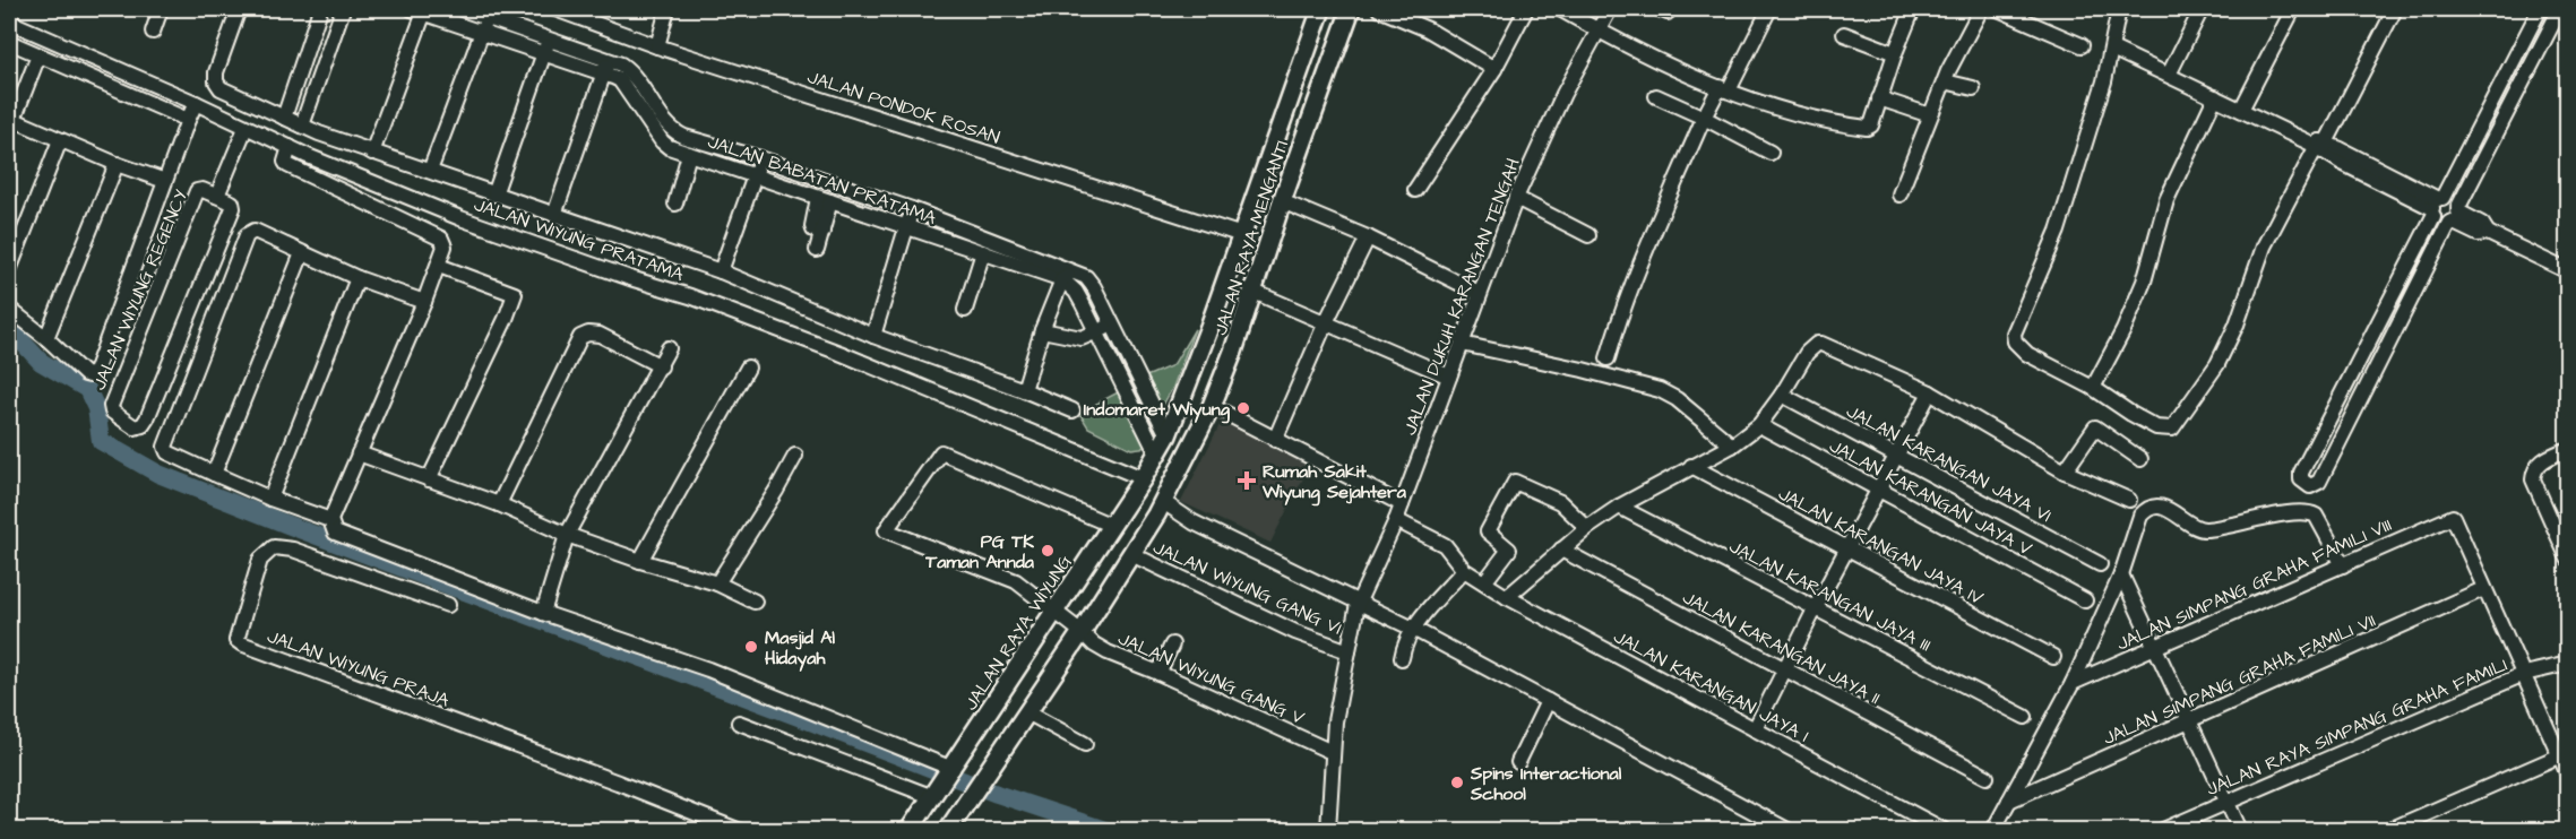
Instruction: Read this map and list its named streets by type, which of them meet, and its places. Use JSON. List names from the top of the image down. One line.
{"streets":{"main road":["JALAN RAYA MENGANTI","JALAN RAYA WIYUNG"],"street":["JALAN PONDOK ROSAN","JALAN BABATAN PRATAMA","JALAN WIYUNG PRATAMA","JALAN WIYUNG REGENCY","JALAN DUKUH KARANGAN TENGAH","JALAN KARANGAN JAYA VI","JALAN KARANGAN JAYA V","JALAN KARANGAN JAYA IV","JALAN SIMPANG GRAHA FAMILI VIII","JALAN WIYUNG GANG VI","JALAN KARANGAN JAYA III","JALAN KARANGAN JAYA II","JALAN WIYUNG PRAJA","JALAN WIYUNG GANG V","JALAN SIMPANG GRAHA FAMILI VII","JALAN KARANGAN JAYA I","JALAN RAYA SIMPANG GRAHA FAMILI"]},"crossings":[["JALAN PONDOK ROSAN","JALAN RAYA MENGANTI"],["JALAN BABATAN PRATAMA","JALAN RAYA WIYUNG"],["JALAN RAYA MENGANTI","JALAN RAYA WIYUNG"],["JALAN WIYUNG PRATAMA","JALAN WIYUNG REGENCY"],["JALAN WIYUNG PRATAMA","JALAN RAYA WIYUNG"],["JALAN DUKUH KARANGAN TENGAH","JALAN WIYUNG GANG VI"],["JALAN DUKUH KARANGAN TENGAH","JALAN WIYUNG GANG V"],["JALAN DUKUH KARANGAN TENGAH","JALAN KARANGAN JAYA I"],["JALAN SIMPANG GRAHA FAMILI VIII","JALAN SIMPANG GRAHA FAMILI VII"],["JALAN RAYA WIYUNG","JALAN WIYUNG GANG V"]],"places":{"other":["Indomaret Wiyung","PG TK Taman Annda","Masjid Al Hidayah","Spins Interactional School"],"health":["Rumah Sakit Wiyung Sejahtera"]}}
